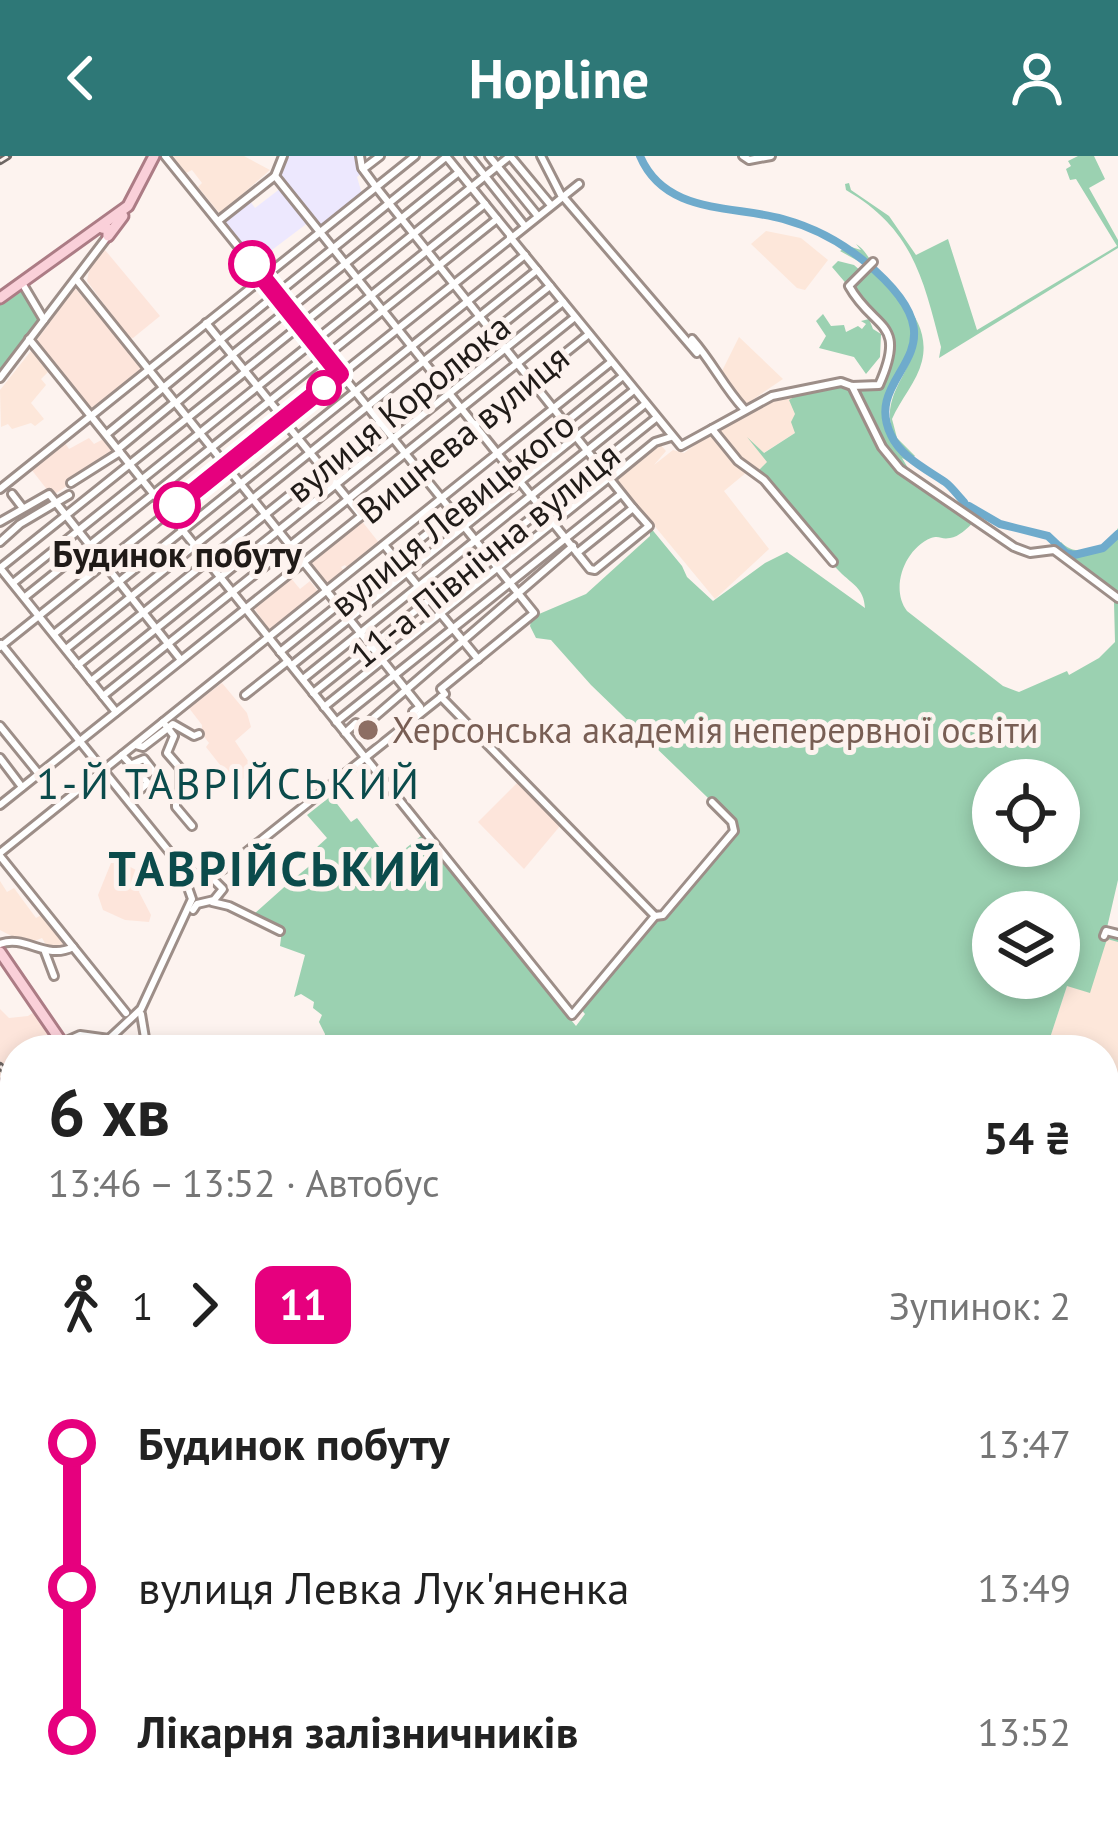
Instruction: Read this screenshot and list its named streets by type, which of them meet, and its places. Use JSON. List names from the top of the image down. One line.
{"streets":{"street":["вулиця Королюка","Вишнева вулиця","вулиця Левицького","11-а Північна вулиця"]},"districts":["1-Й ТАВРІЙСЬКИЙ","ТАВРІЙСЬКИЙ"],"places":["Будинок побуту","Херсонська академія неперервної освіти"],"lines":["bus line 11"],"page":{"header":"Hopline","heading":["6 хв","13:46 – 13:52 · Автобус","54 ₴"],"legs":["1","11","Зупинок: 2"],"list":[{"name":"Будинок побуту","value":"13:47"},{"name":"вулиця Левка Лук'яненка","value":"13:49"},{"name":"Лікарня залізничників","value":"13:52"}]}}
